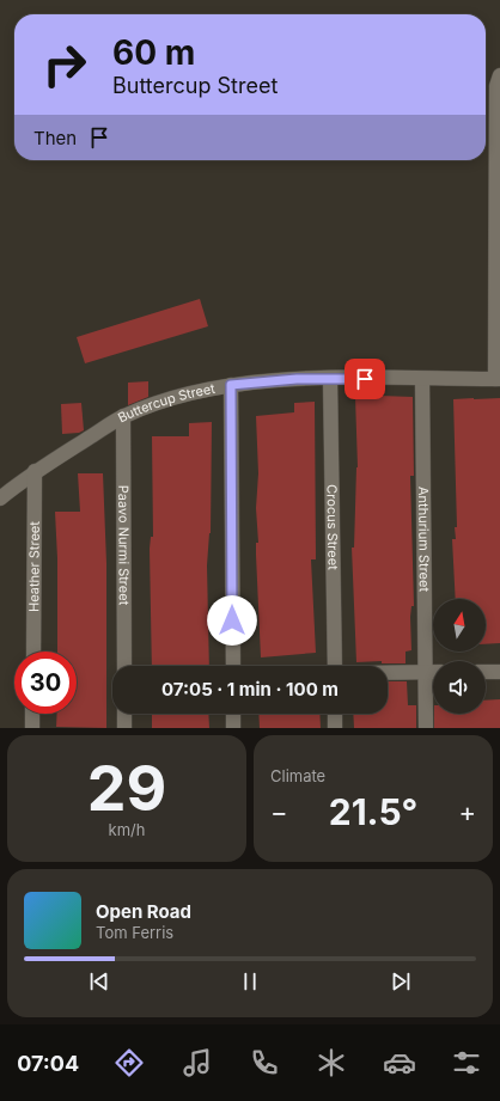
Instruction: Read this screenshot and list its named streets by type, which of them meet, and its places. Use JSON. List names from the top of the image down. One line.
{"streets":{"street":["Buttercup Street","Crocus Street","Anthurium Street","Paavo Nurmi Street","Heather Street"]},"crossings":[["Buttercup Street","Crocus Street"],["Buttercup Street","Anthurium Street"],["Buttercup Street","Paavo Nurmi Street"],["Buttercup Street","Heather Street"]],"north":"top","page":{"turn":["60 m","Buttercup Street"],"then":"Then","limit":"30","trip":"07:05 · 1 min · 100 m","tile":[["29","km/h"],"Climate"],"heat":["−","21.5°","+"],"song":["Open Road","Tom Ferris"],"tabs":"07:04"}}
